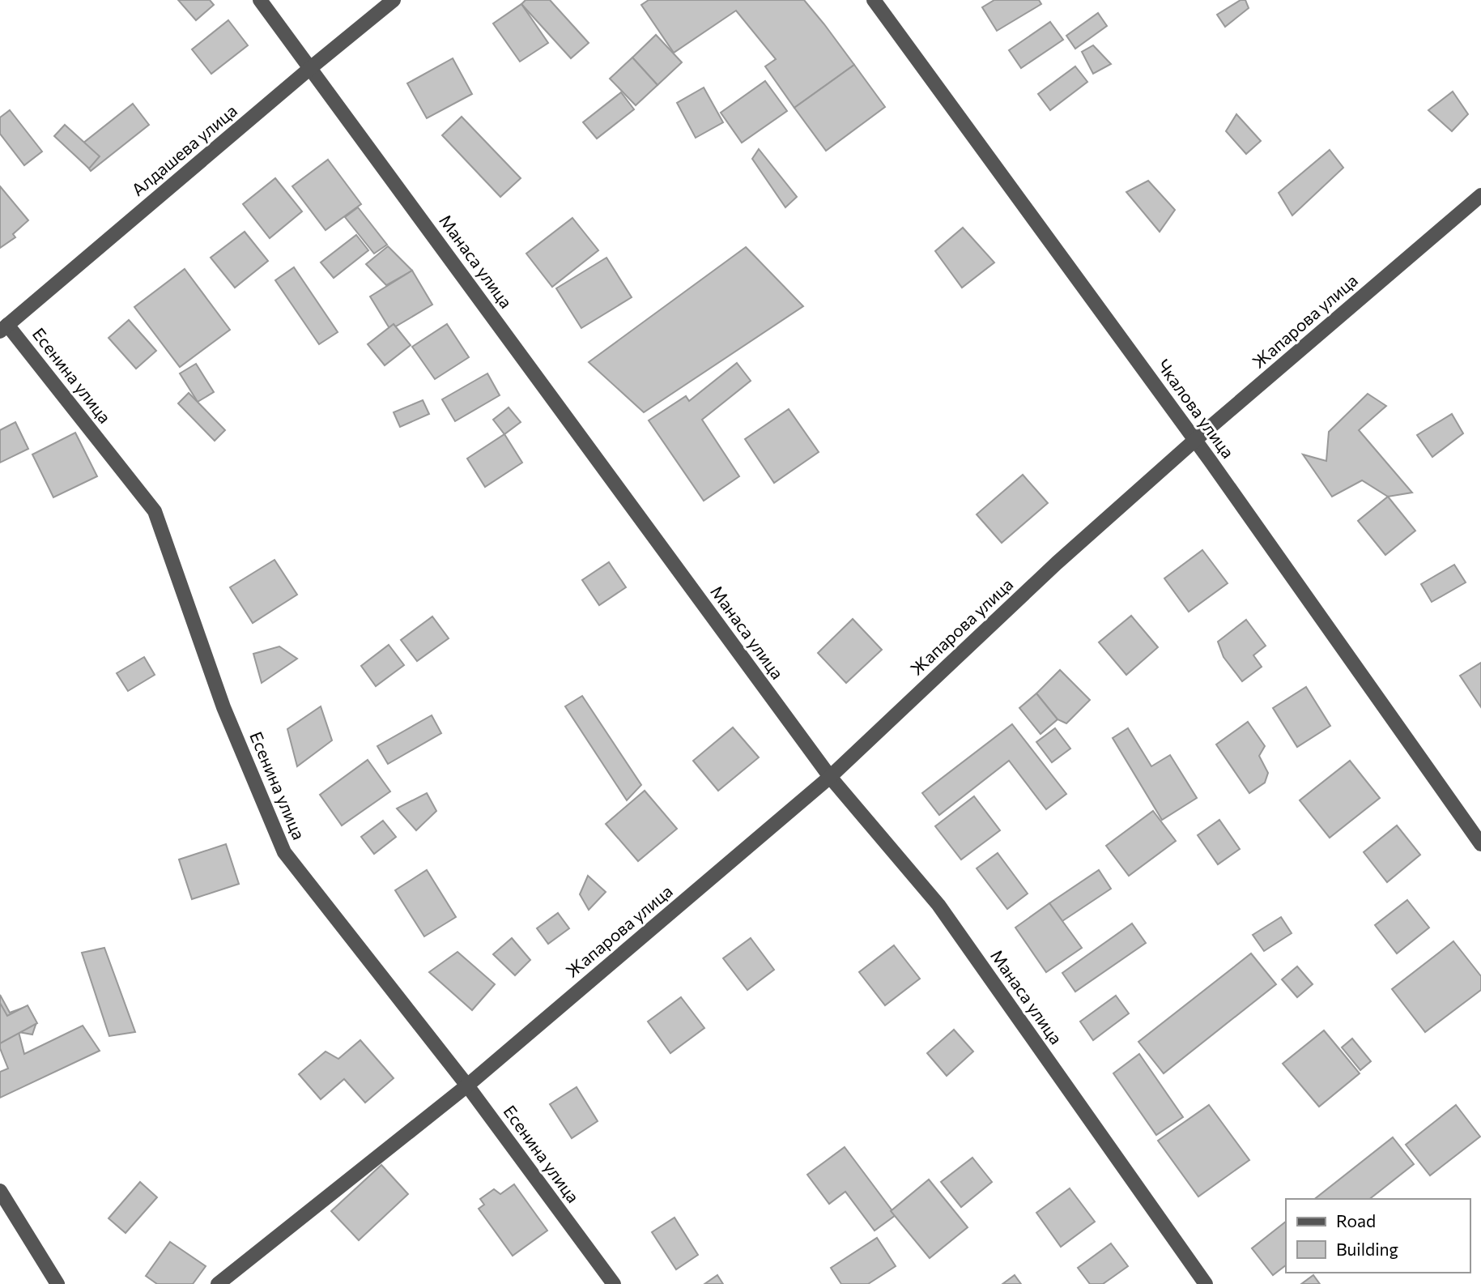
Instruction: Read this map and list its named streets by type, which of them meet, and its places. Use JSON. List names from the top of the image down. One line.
{"streets":{"street":["Алдашева улица","Манаса улица","Жапарова улица","Есенина улица","Чкалова улица"]},"crossings":[["Алдашева улица","Манаса улица"],["Алдашева улица","Есенина улица"],["Манаса улица","Жапарова улица"],["Жапарова улица","Есенина улица"],["Жапарова улица","Чкалова улица"]],"legend":["Road","Building"]}
